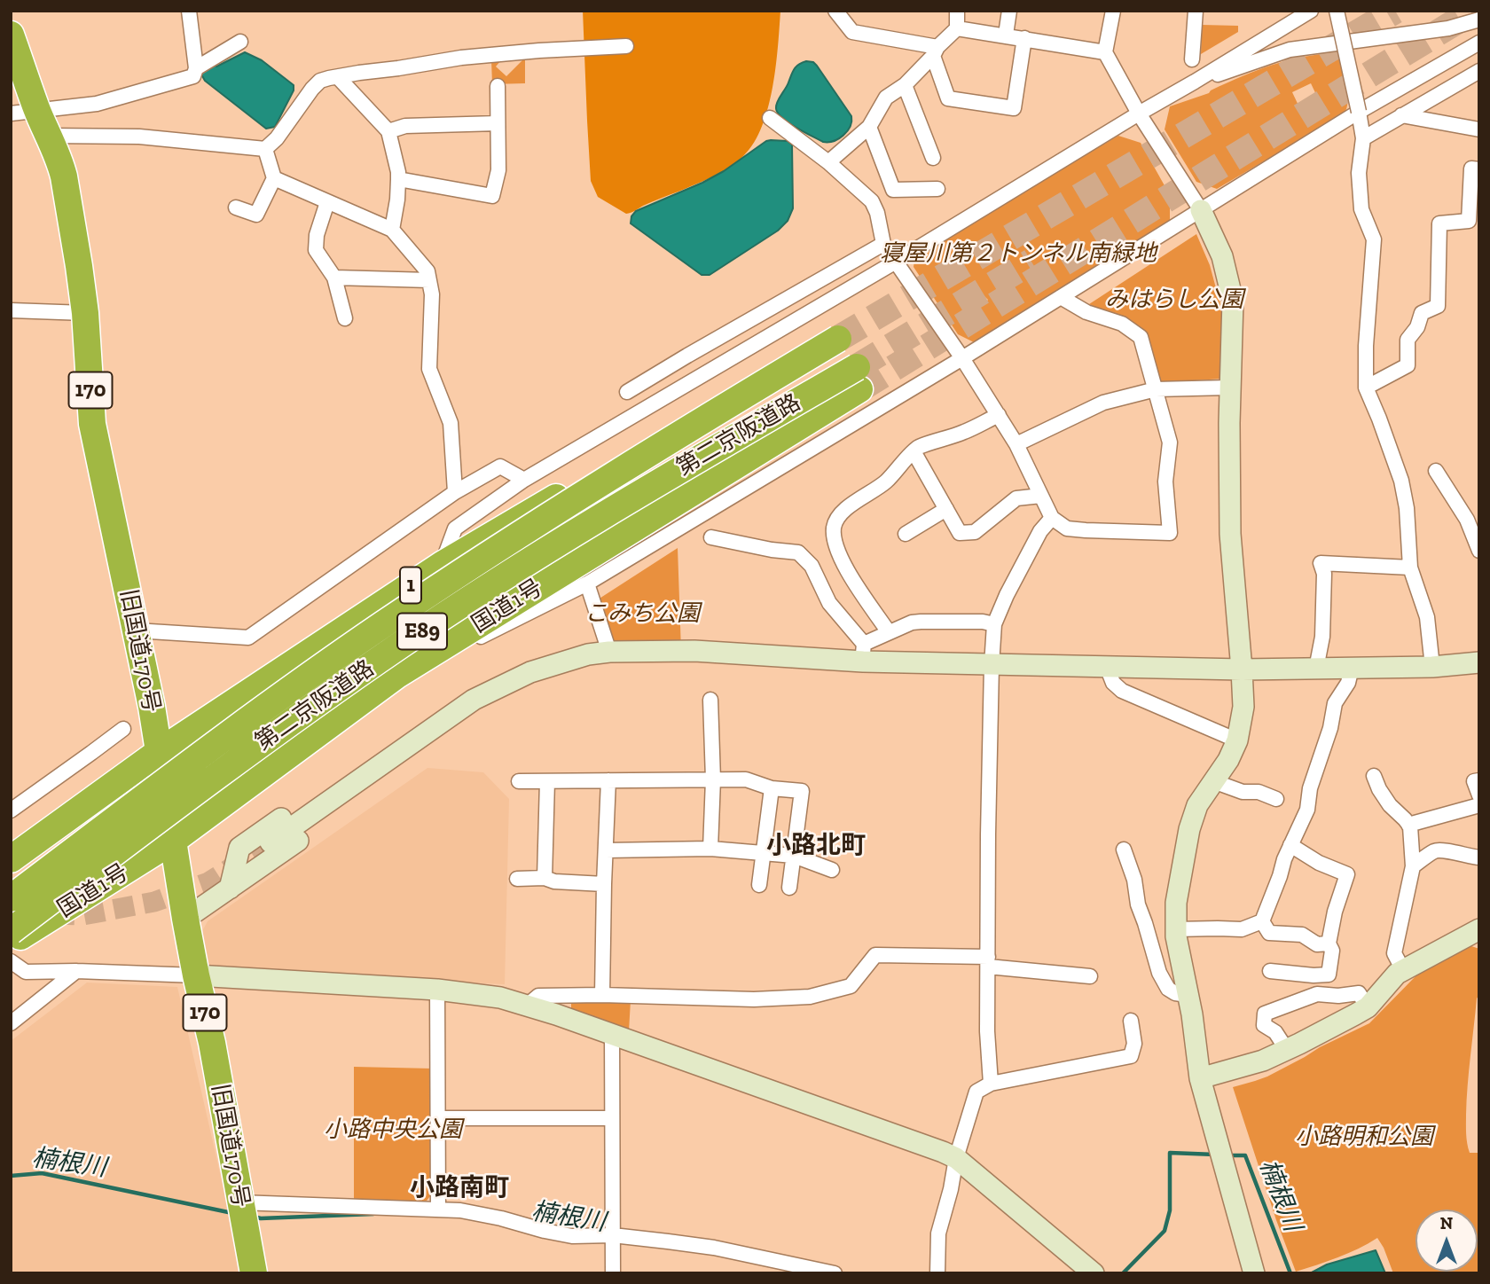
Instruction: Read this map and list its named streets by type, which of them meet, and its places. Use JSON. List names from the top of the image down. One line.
{"streets":{"highway":["170","第二京阪道路","1","国道1号","E89","旧国道170号"]},"crossings":[["第二京阪道路","1"],["第二京阪道路","国道1号"],["1","旧国道170号"],["国道1号","旧国道170号"]],"districts":["小路北町","小路南町"],"water":["楠根川"],"parks":["寝屋川第２トンネル南緑地","みはらし公園","こみち公園","小路中央公園","小路明和公園"],"north":"top"}
